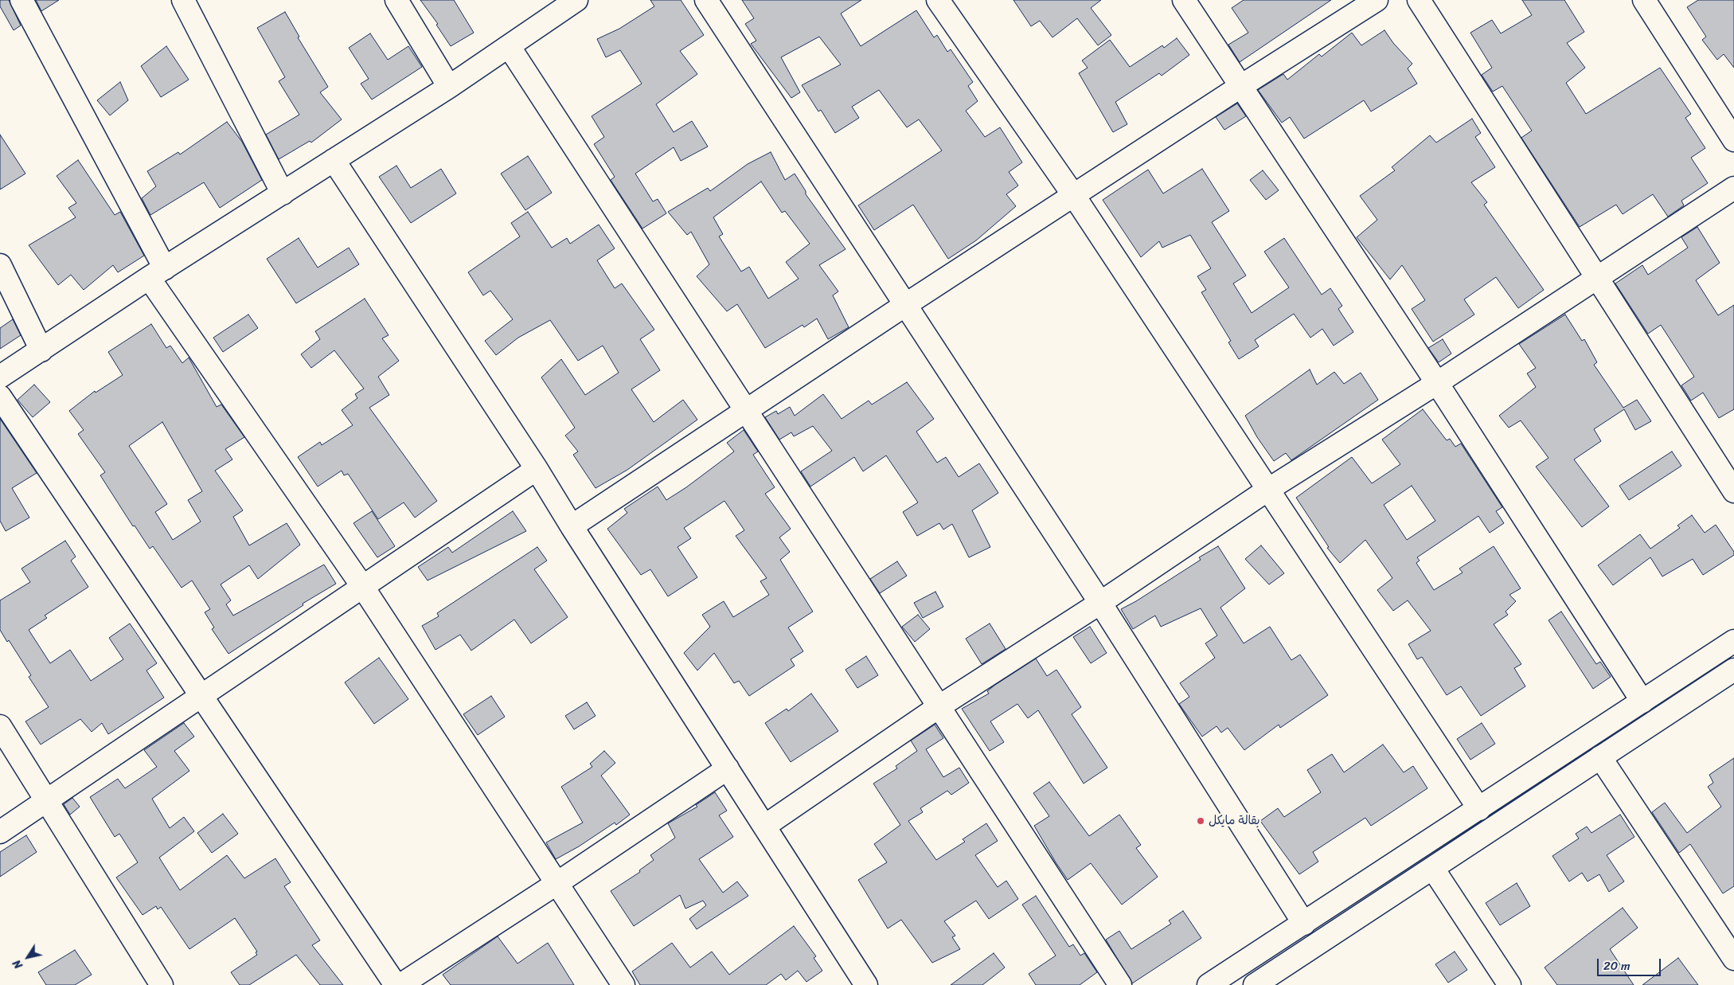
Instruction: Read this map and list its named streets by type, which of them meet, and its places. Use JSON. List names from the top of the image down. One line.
{"places":["بقالة مايكل"],"scale_bar":"20 m","north":"bottom left"}
